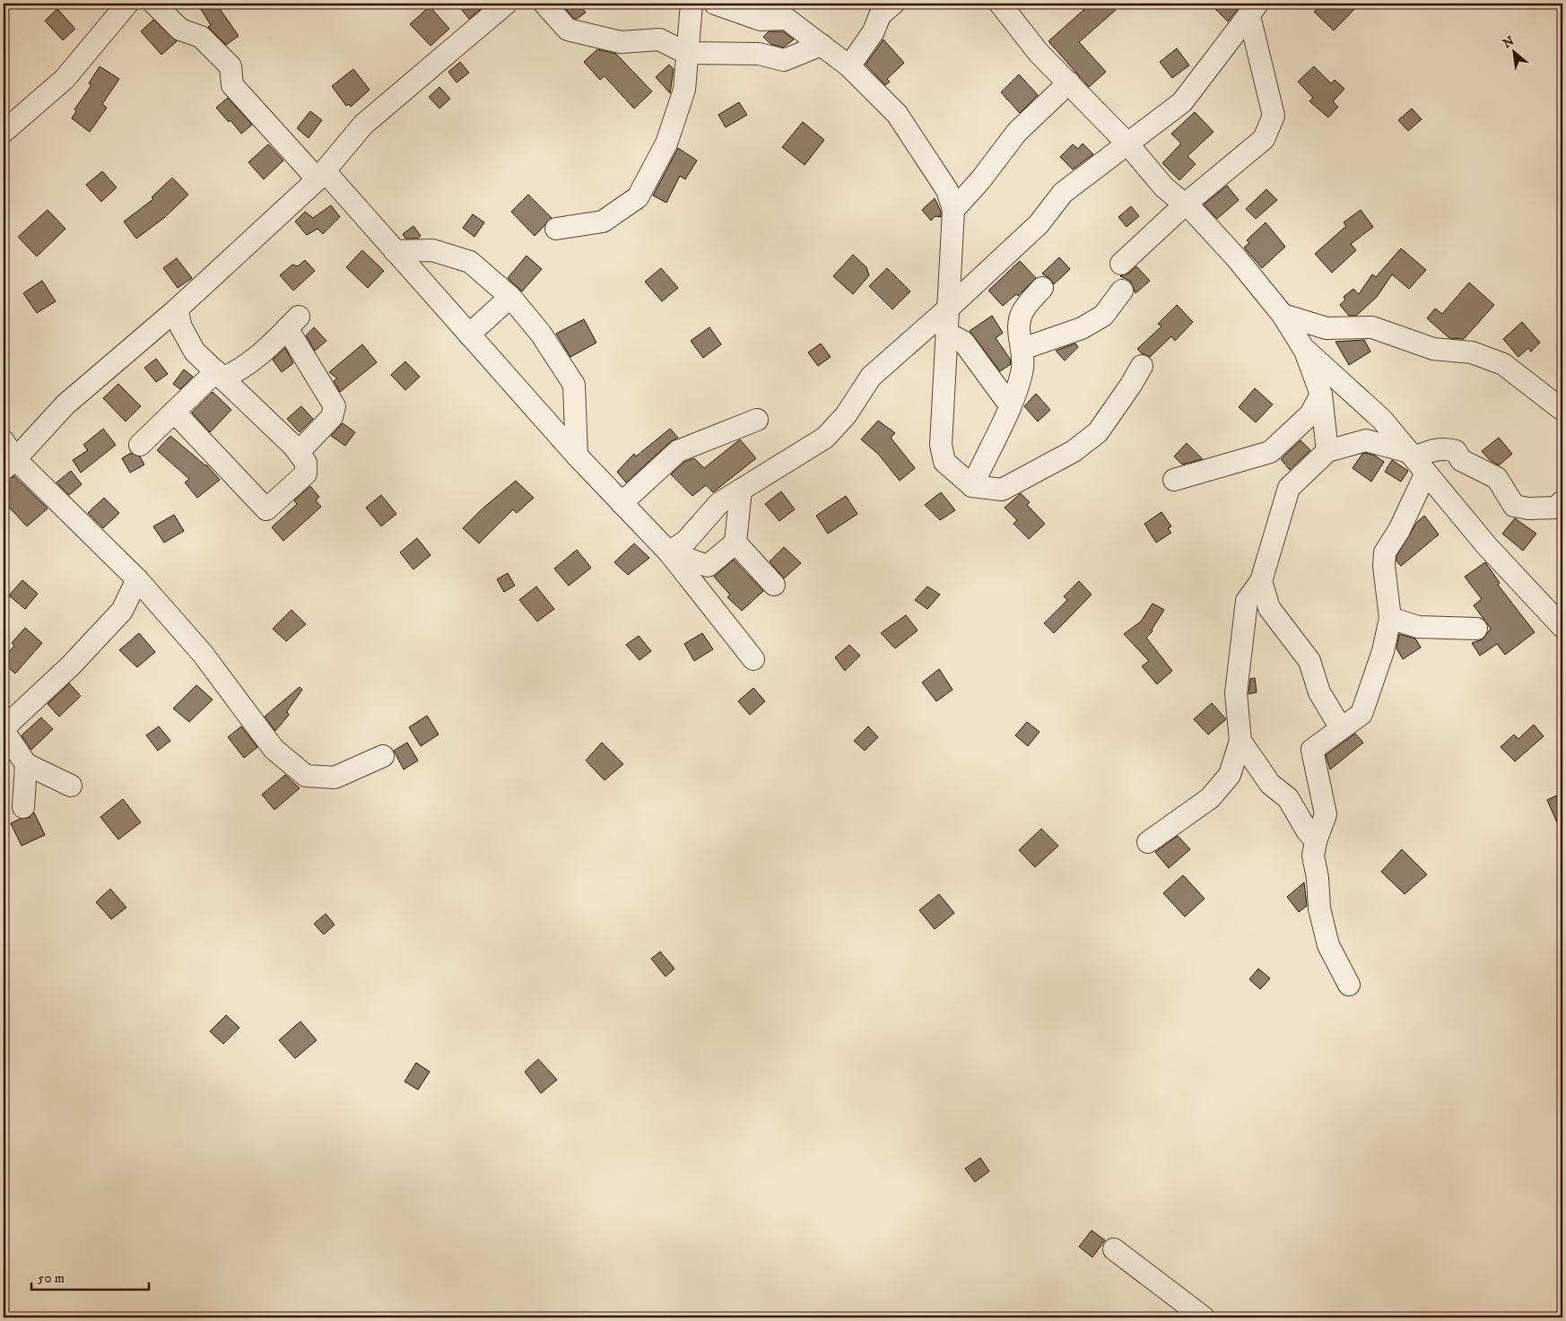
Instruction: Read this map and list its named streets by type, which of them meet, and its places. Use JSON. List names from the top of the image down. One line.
{"scale_bar":"50 m","north":"top left"}
